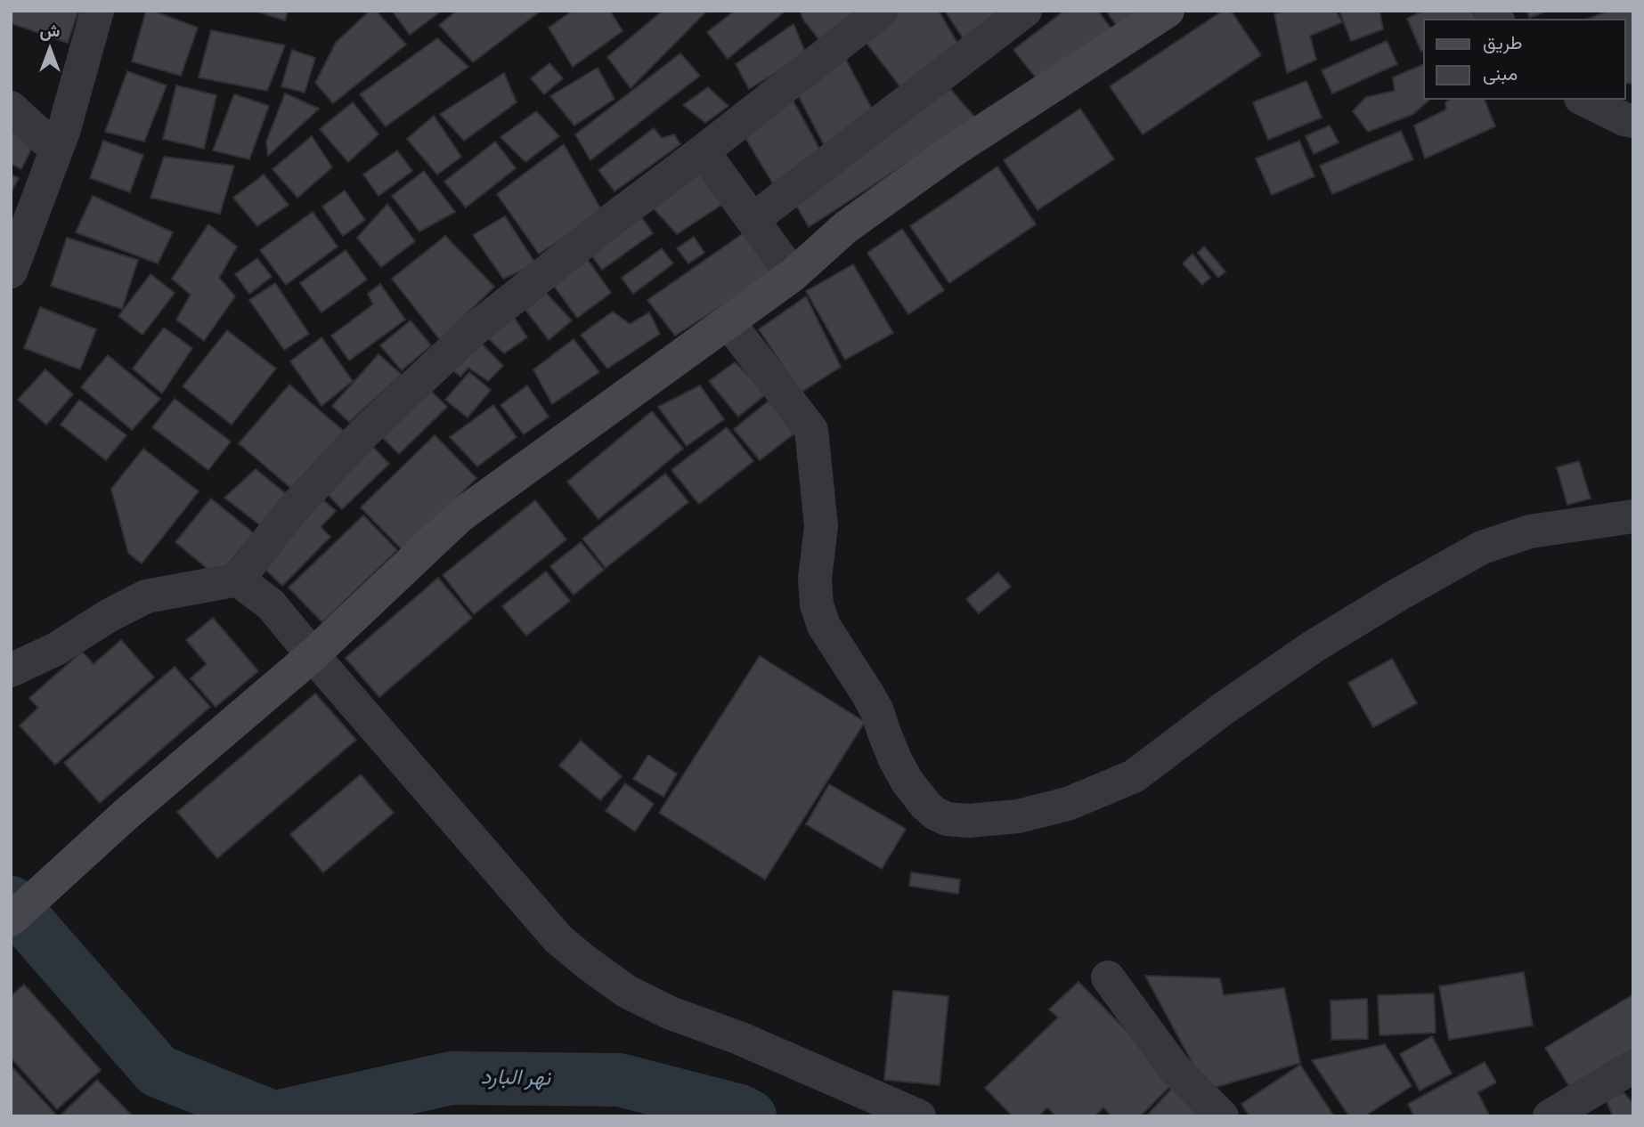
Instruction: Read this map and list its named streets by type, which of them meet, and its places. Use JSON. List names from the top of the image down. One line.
{"water":["نهر البارد"],"legend":["طريق","مبنى"],"north":"top"}
